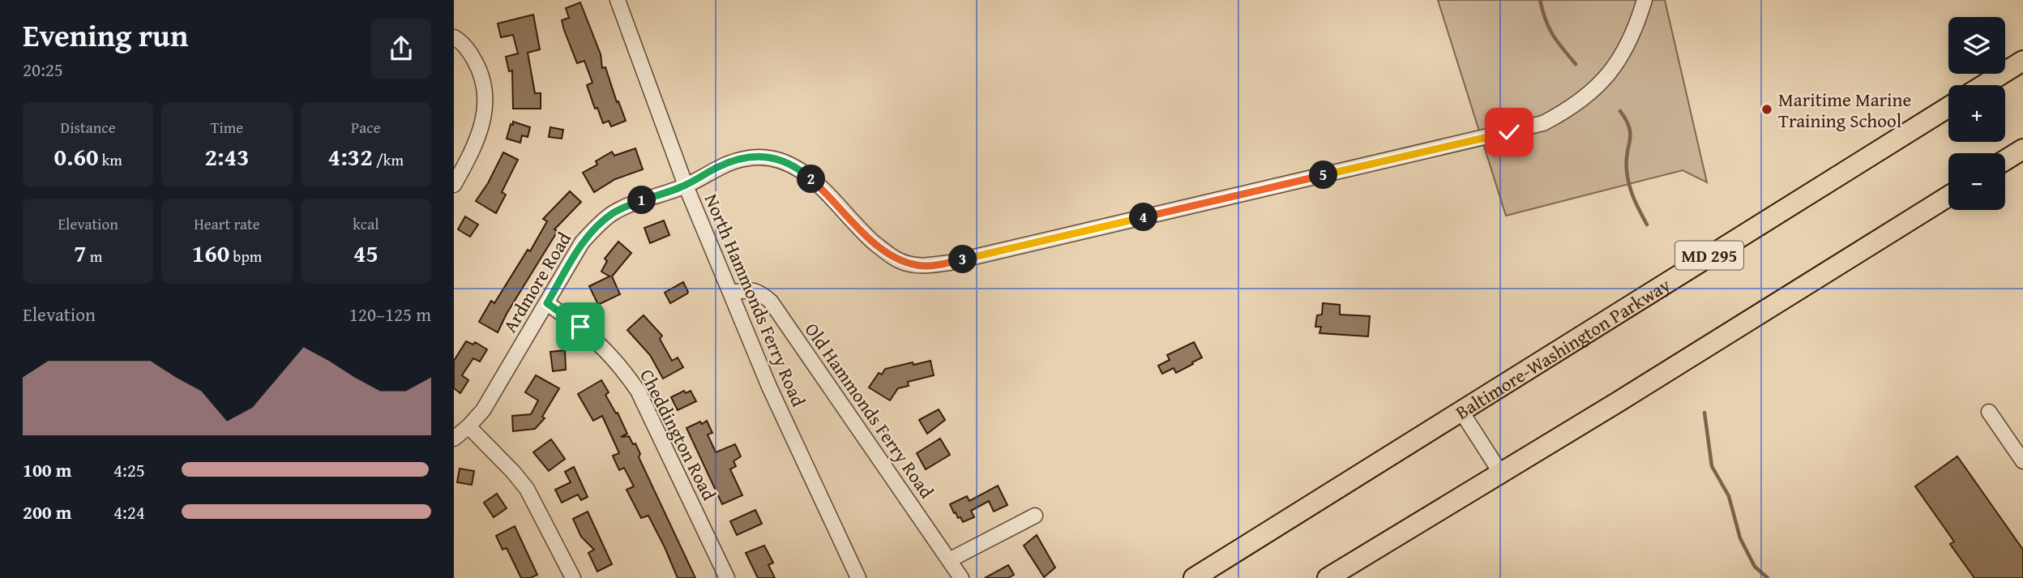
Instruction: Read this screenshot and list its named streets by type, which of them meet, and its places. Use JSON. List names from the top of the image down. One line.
{"streets":{"highway":["MD 295","Baltimore-Washington Parkway"],"street":["Ardmore Road","North Hammonds Ferry Road","Old Hammonds Ferry Road","Cheddington Road"]},"crossings":[["Ardmore Road","North Hammonds Ferry Road"],["Ardmore Road","Cheddington Road"],["North Hammonds Ferry Road","Old Hammonds Ferry Road"]],"places":["Maritime Marine Training School"],"page":{"heading":["Evening run","20:25"],"map_buttons":["+","−"],"stats":[["Distance","0.60 km"],["Time","2:43"],["Pace","4:32 /km"],["Elevation","7 m"],["Heart rate","160 bpm"],["kcal","45"]],"pins":["5","2","1","4","3"],"chart":["Elevation","120–125 m"],"list":[{"name":"100 m","note":"4:25"},{"name":"200 m","note":"4:24"}]}}
